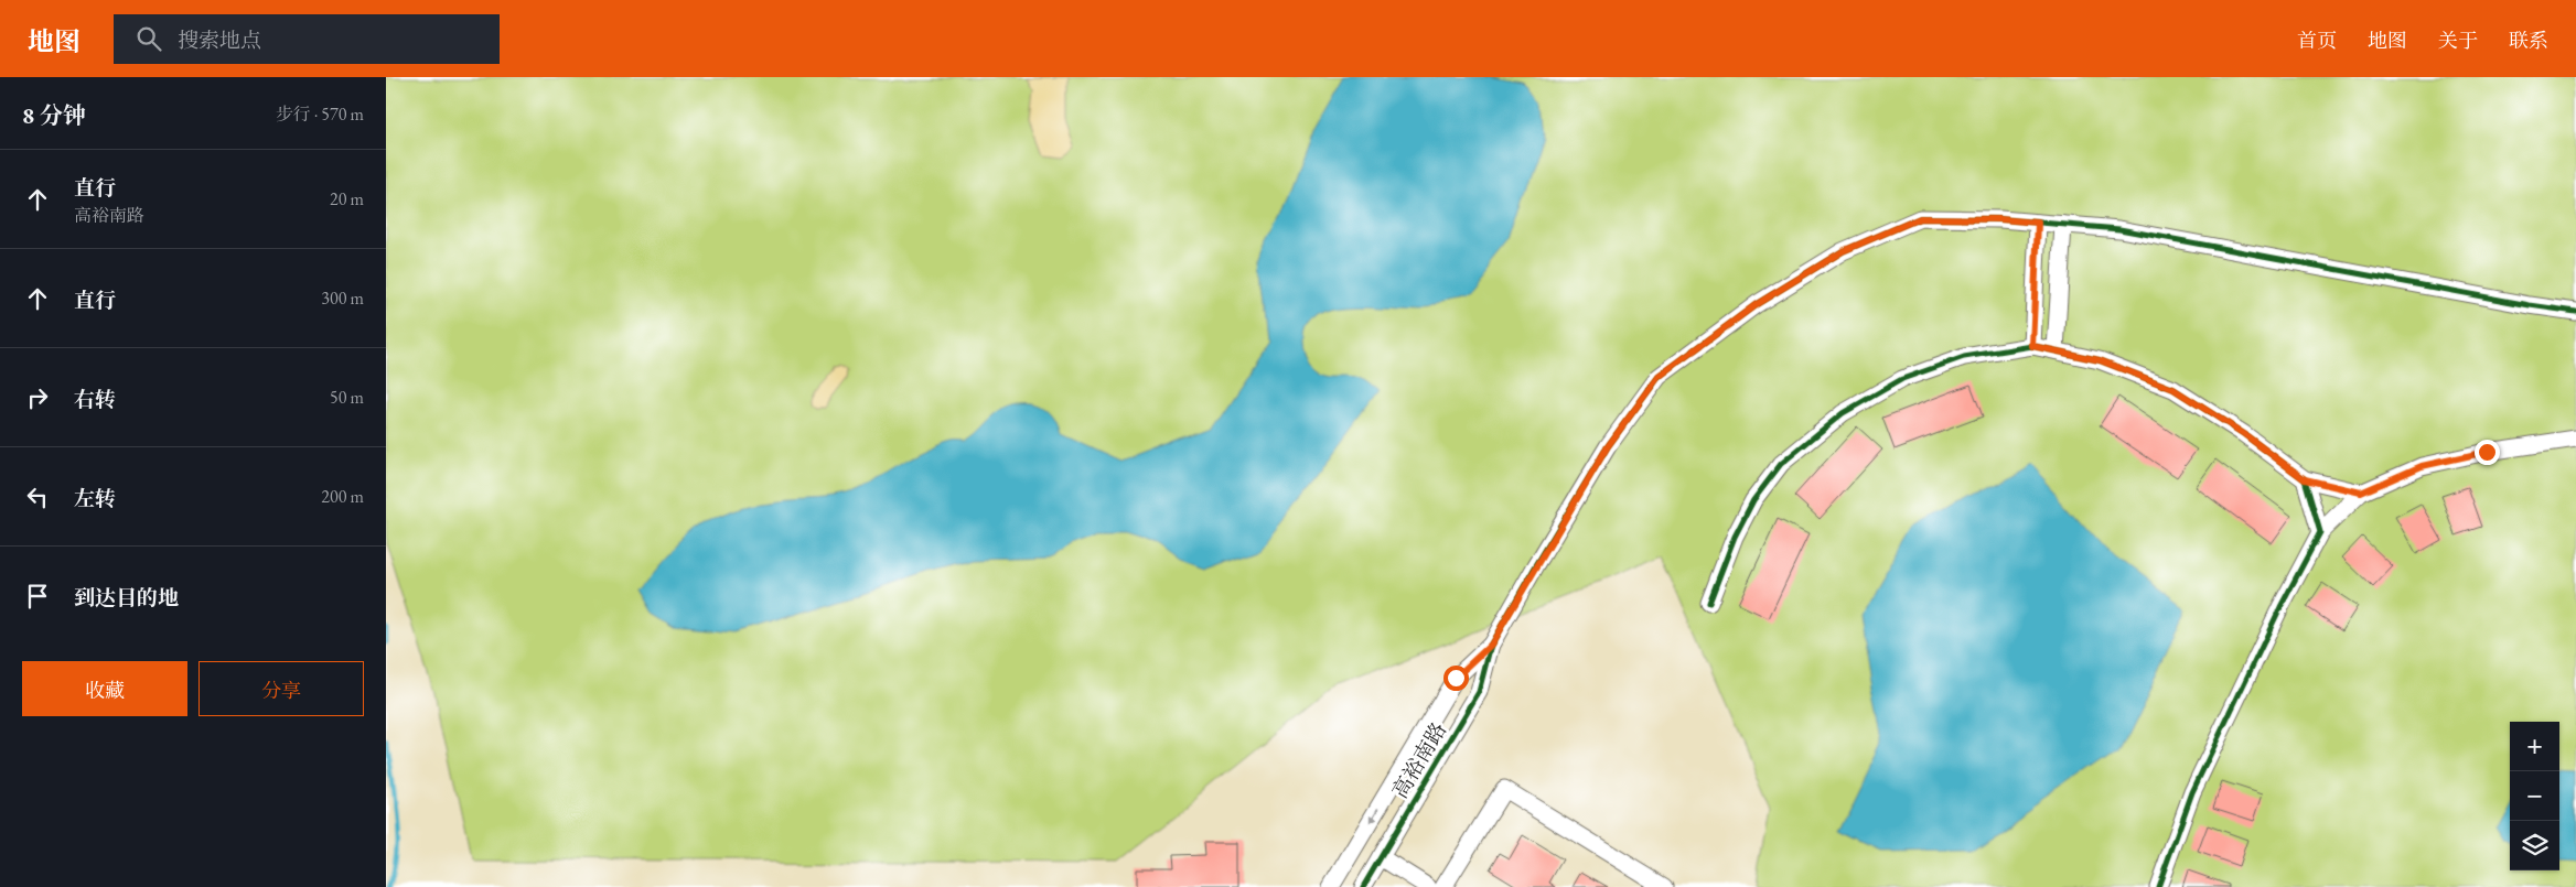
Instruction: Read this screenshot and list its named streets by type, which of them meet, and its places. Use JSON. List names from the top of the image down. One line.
{"streets":{"street":["高裕南路"]},"page":{"header":"地图","search":"搜索地点","nav":["首页","地图","关于","联系"],"heading":["8 分钟","步行 · 570 m"],"list":[["直行","高裕南路","20 m"],["直行","300 m"],["右转","50 m"],["左转","200 m"],"到达目的地"],"buttons":["收藏","分享"],"map_buttons":["+","−"]}}
